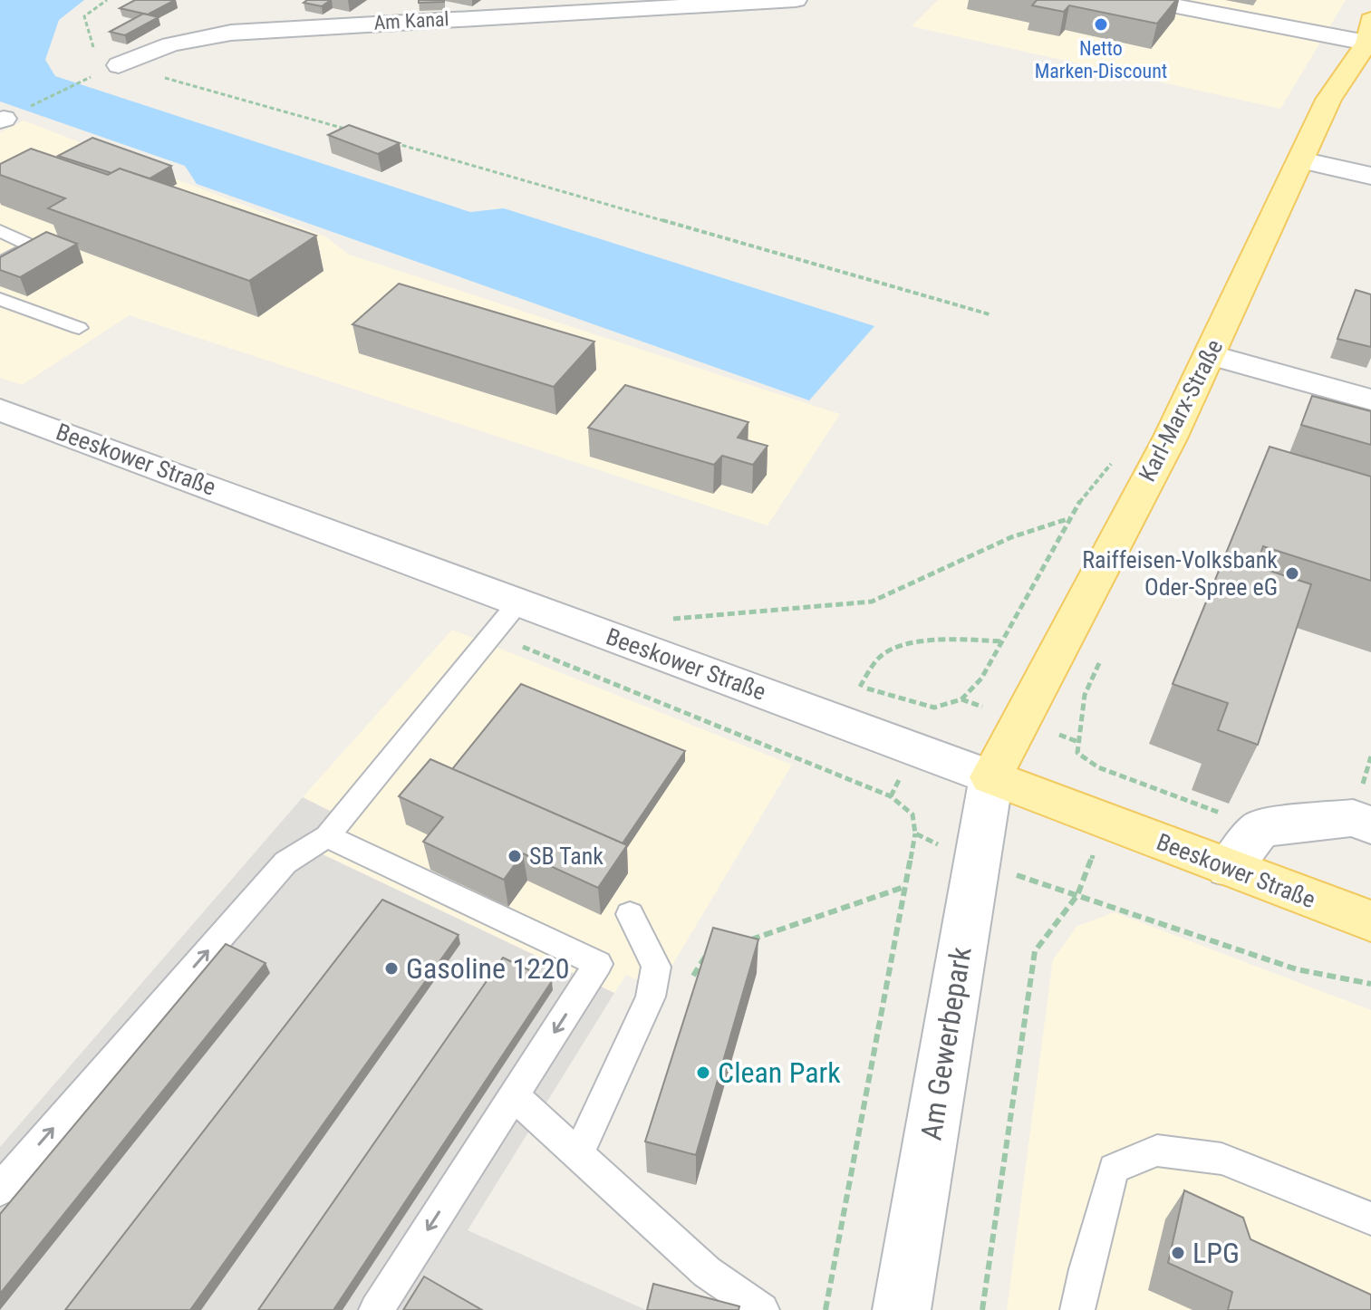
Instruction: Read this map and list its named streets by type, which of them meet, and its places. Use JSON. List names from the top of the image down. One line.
{"streets":{"main road":["Karl-Marx-Straße","Beeskower Straße"],"street":["Am Kanal","Am Gewerbepark"]},"crossings":[["Karl-Marx-Straße","Beeskower Straße"],["Karl-Marx-Straße","Am Gewerbepark"],["Beeskower Straße","Am Gewerbepark"]],"places":["Netto Marken-Discount","Raiffeisen-Volksbank Oder-Spree eG","SB Tank","Gasoline 1220","Clean Park","LPG"]}
